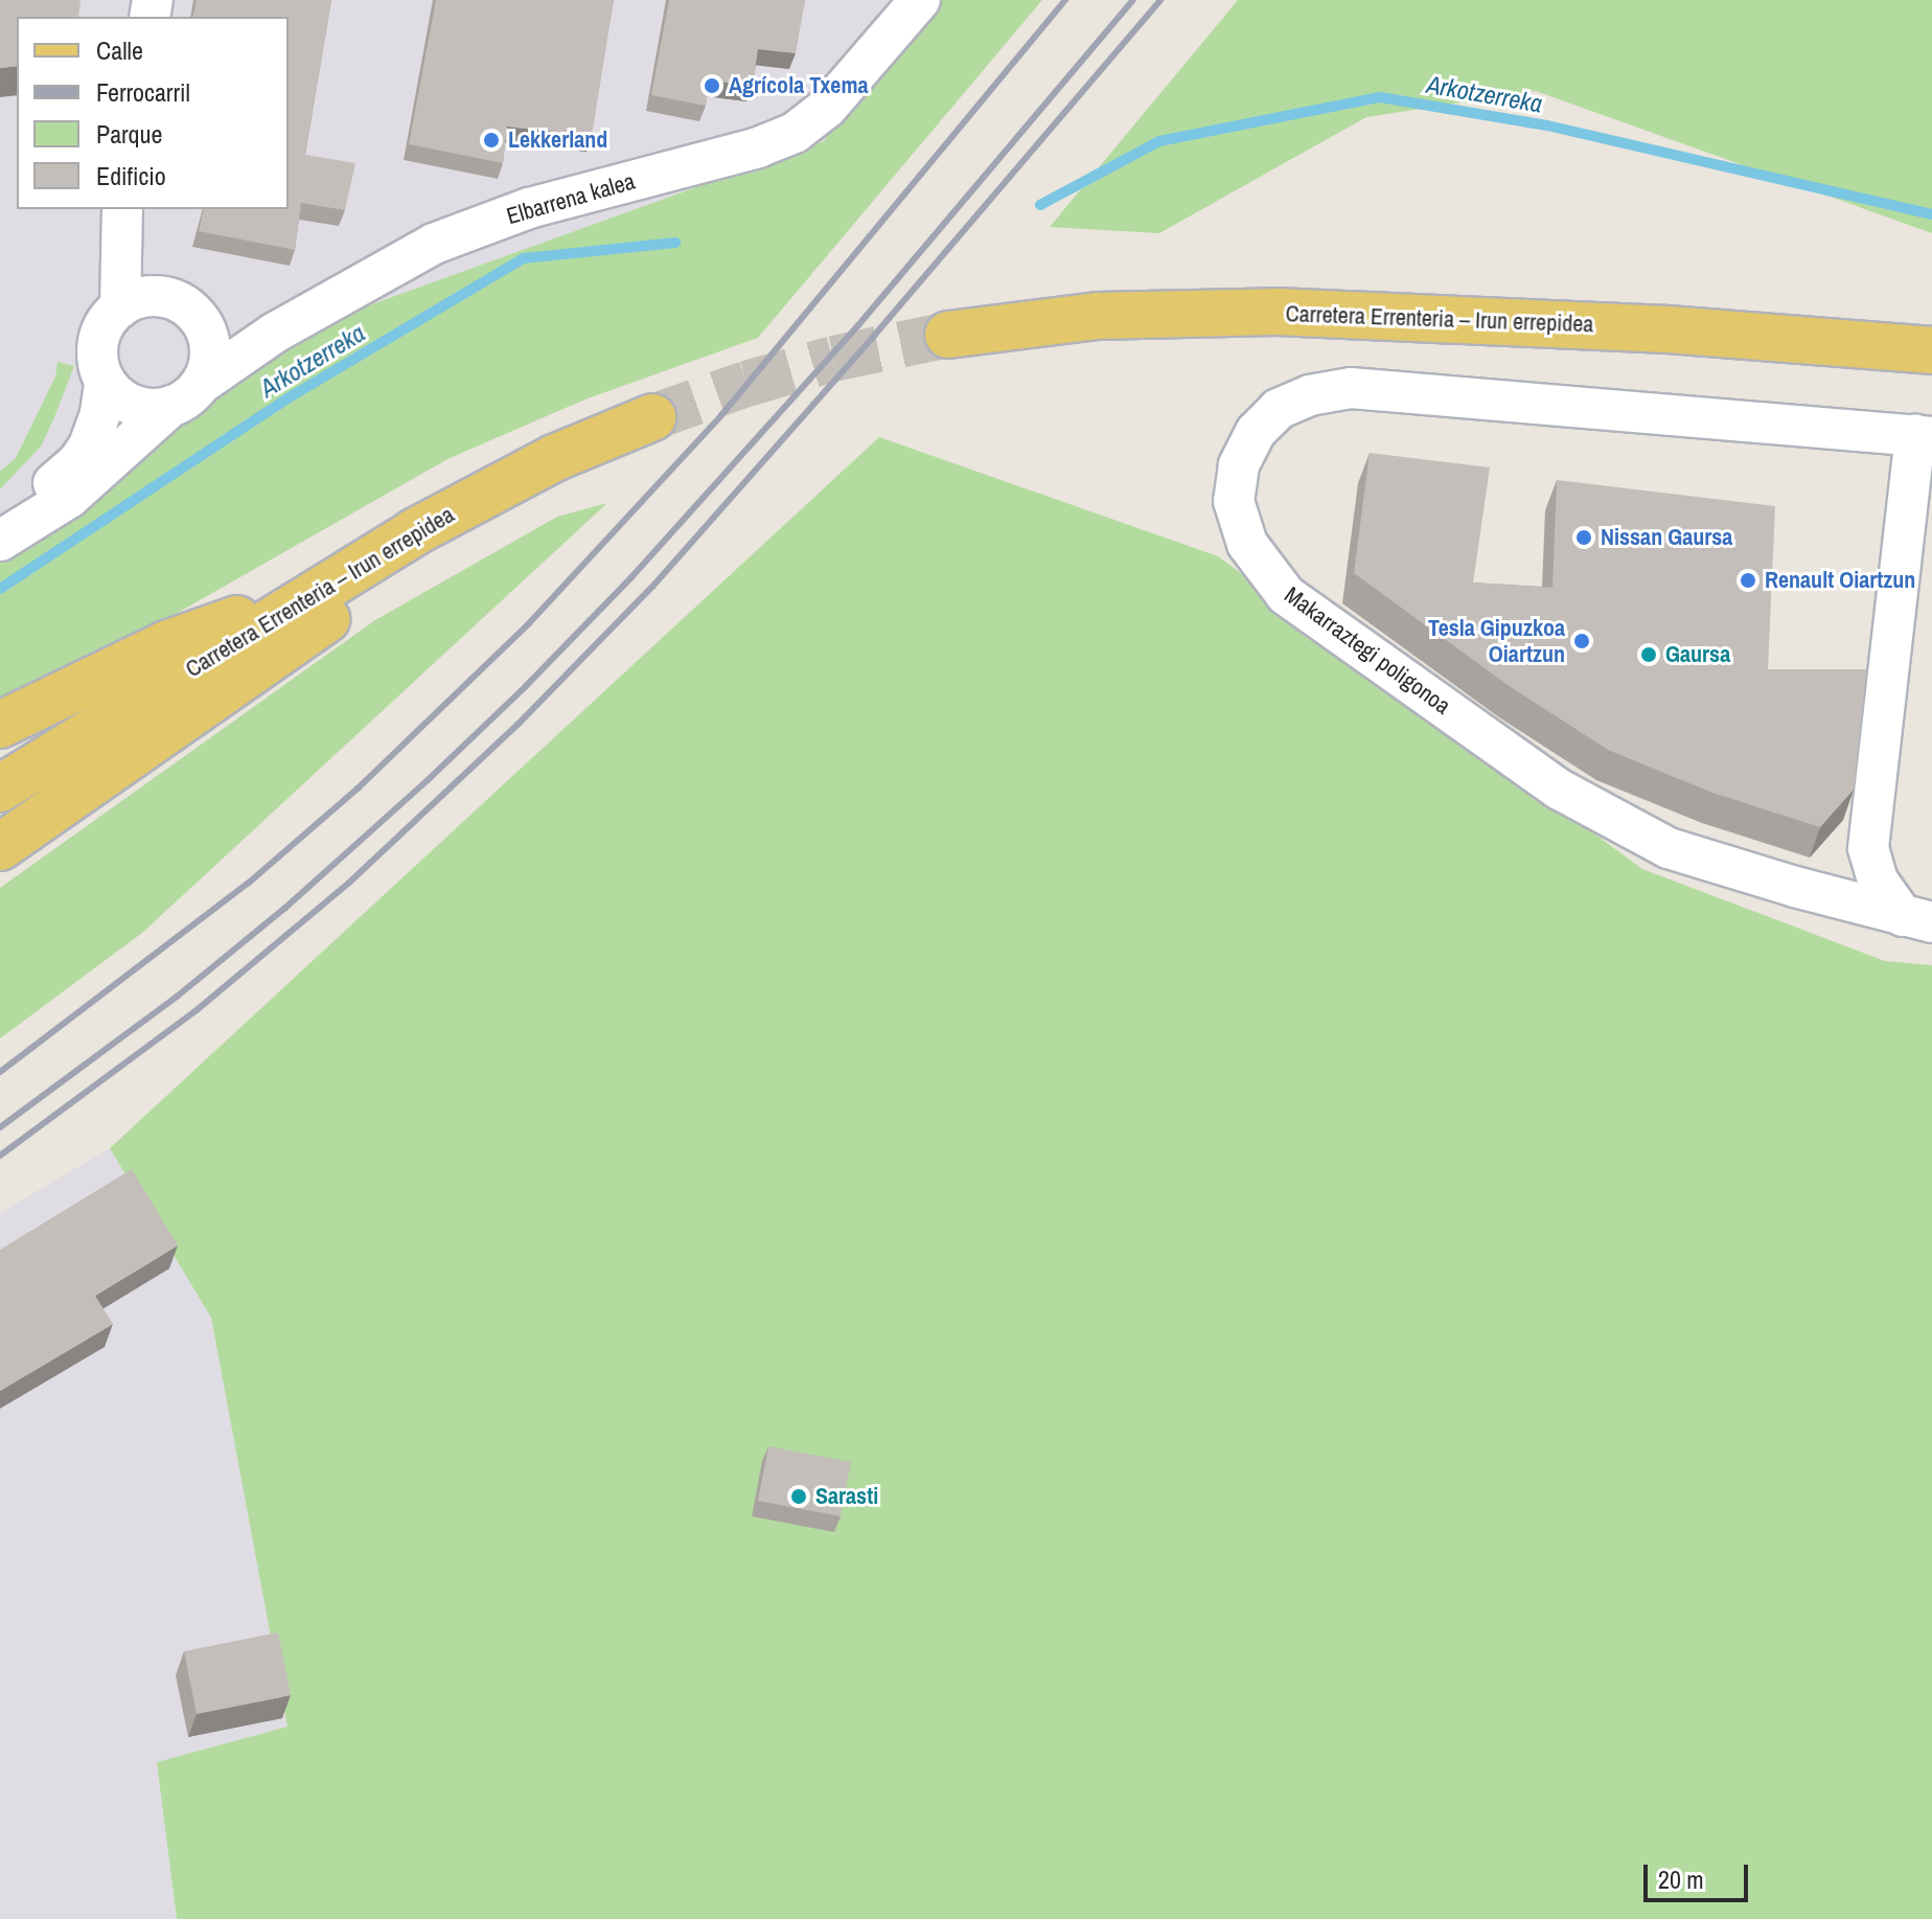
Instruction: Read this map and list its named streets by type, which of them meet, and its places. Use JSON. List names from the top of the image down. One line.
{"streets":{"main road":["Carretera Errenteria – Irun errepidea"],"street":["Elbarrena kalea","Makarraztegi poligonoa"]},"water":["Arkotzerreka"],"places":["Agrícola Txema","Lekkerland","Nissan Gaursa","Renault Oiartzun","Tesla Gipuzkoa Oiartzun","Gaursa","Sarasti"],"legend":["Calle","Ferrocarril","Parque","Edificio"],"scale_bar":"20 m"}
